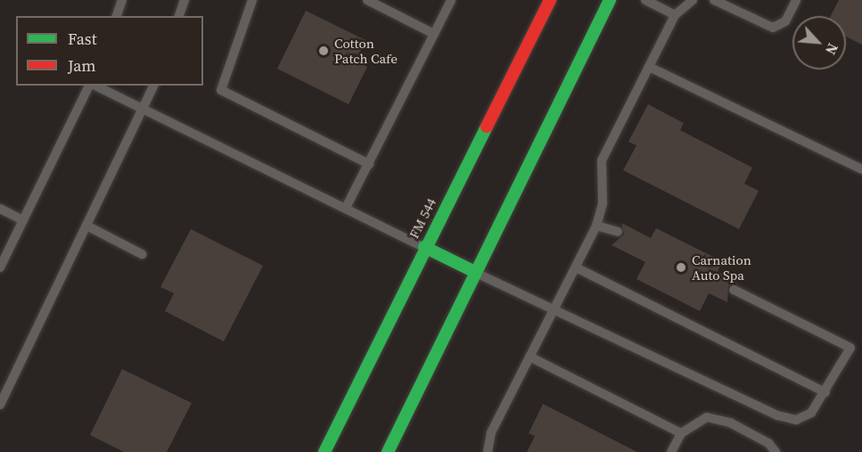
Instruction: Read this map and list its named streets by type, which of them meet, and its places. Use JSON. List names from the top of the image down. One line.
{"streets":{"main road":["FM 544"]},"places":["Cotton Patch Cafe","Carnation Auto Spa"],"legend":["Fast","Jam"],"north":"bottom right"}
